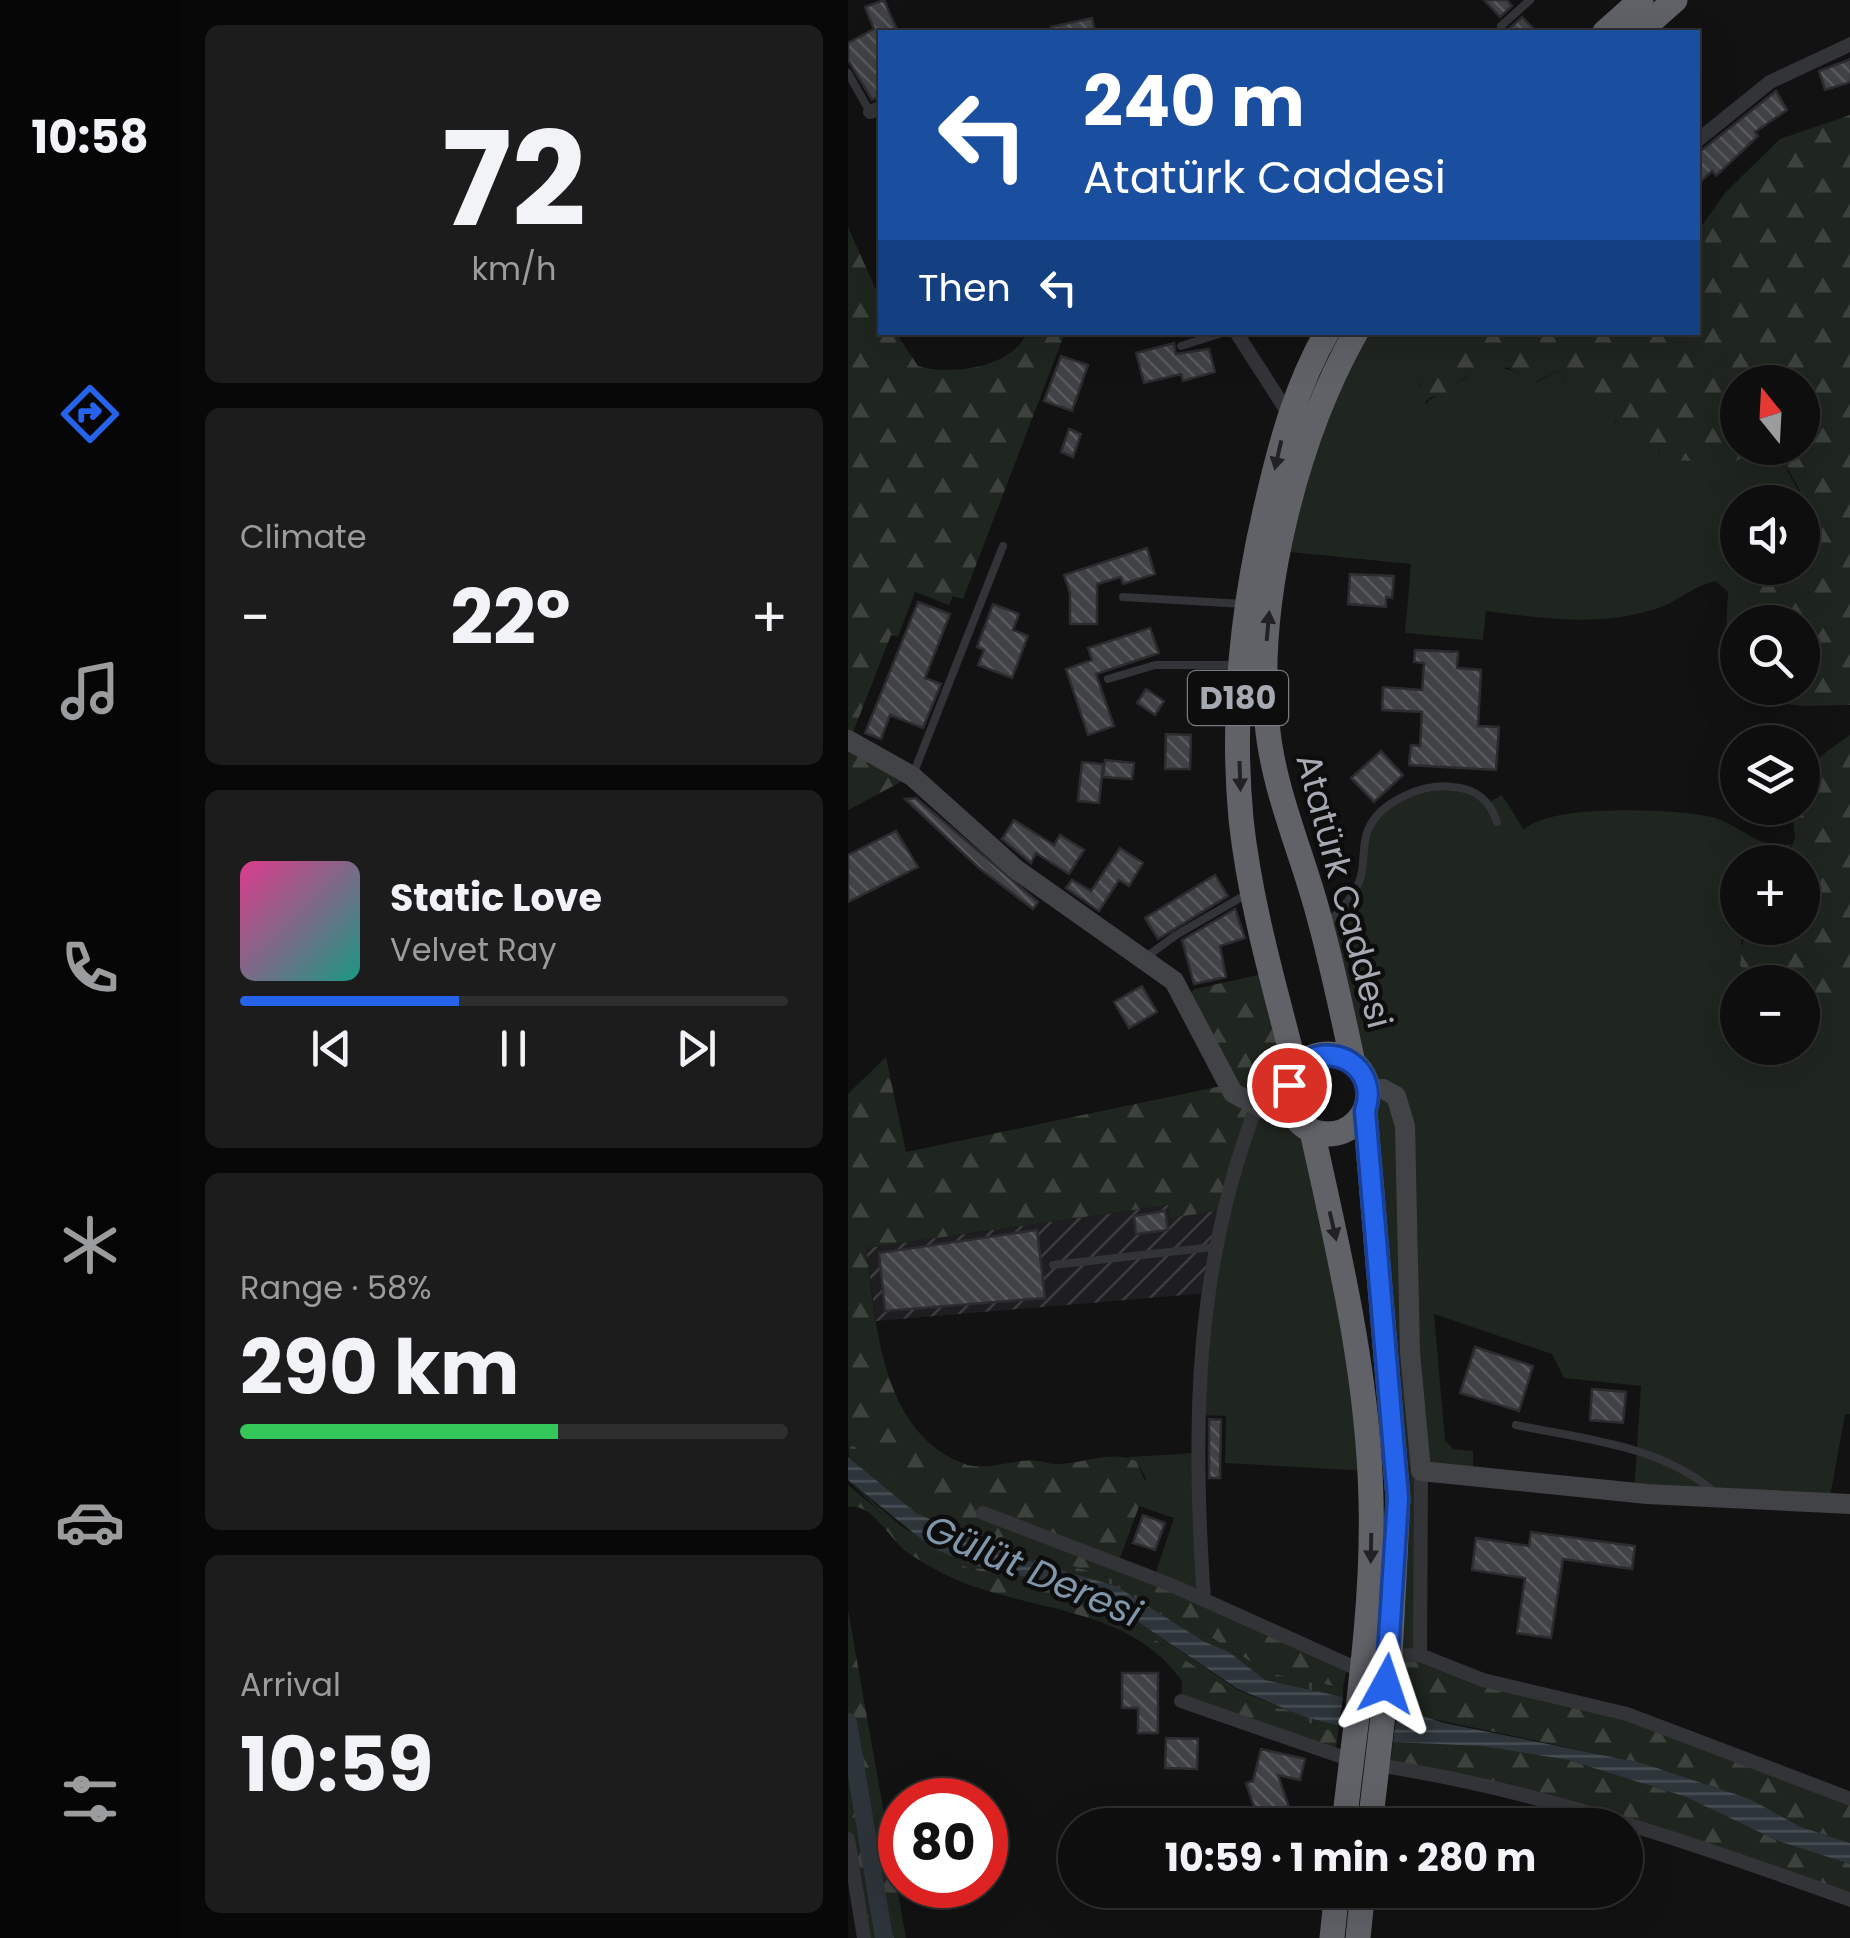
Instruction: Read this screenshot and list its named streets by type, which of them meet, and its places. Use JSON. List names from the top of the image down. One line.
{"streets":{"highway":["D180","Atatürk Caddesi"]},"water":["Gülüt Deresi"],"north":"top","page":{"tabs":"10:58","tile":[["72","km/h"],"Climate",["Range · 58%","290 km"],["Arrival","10:59"]],"turn":["240 m","Atatürk Caddesi"],"then":"Then","map_buttons":["+","−"],"heat":["−","22°","+"],"song":["Static Love","Velvet Ray"],"limit":"80","trip":"10:59 · 1 min · 280 m"}}
